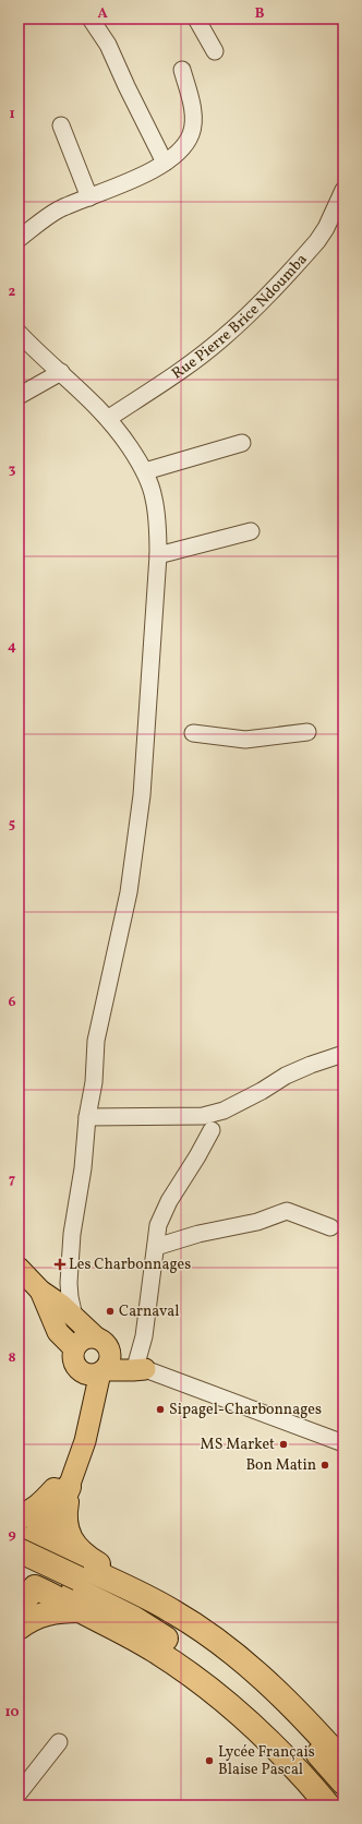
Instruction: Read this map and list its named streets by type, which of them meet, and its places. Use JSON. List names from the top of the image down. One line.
{"streets":{"street":["Rue Pierre Brice Ndoumba"]},"places":{"health":["Les Charbonnages"],"other":["Carnaval","Sipagel-Charbonnages","MS Market","Bon Matin","Lycée Français Blaise Pascal"]},"grid":{"columns":["A","B"],"rows":["1","2","3","4","5","6","7","8","9","10"]}}
